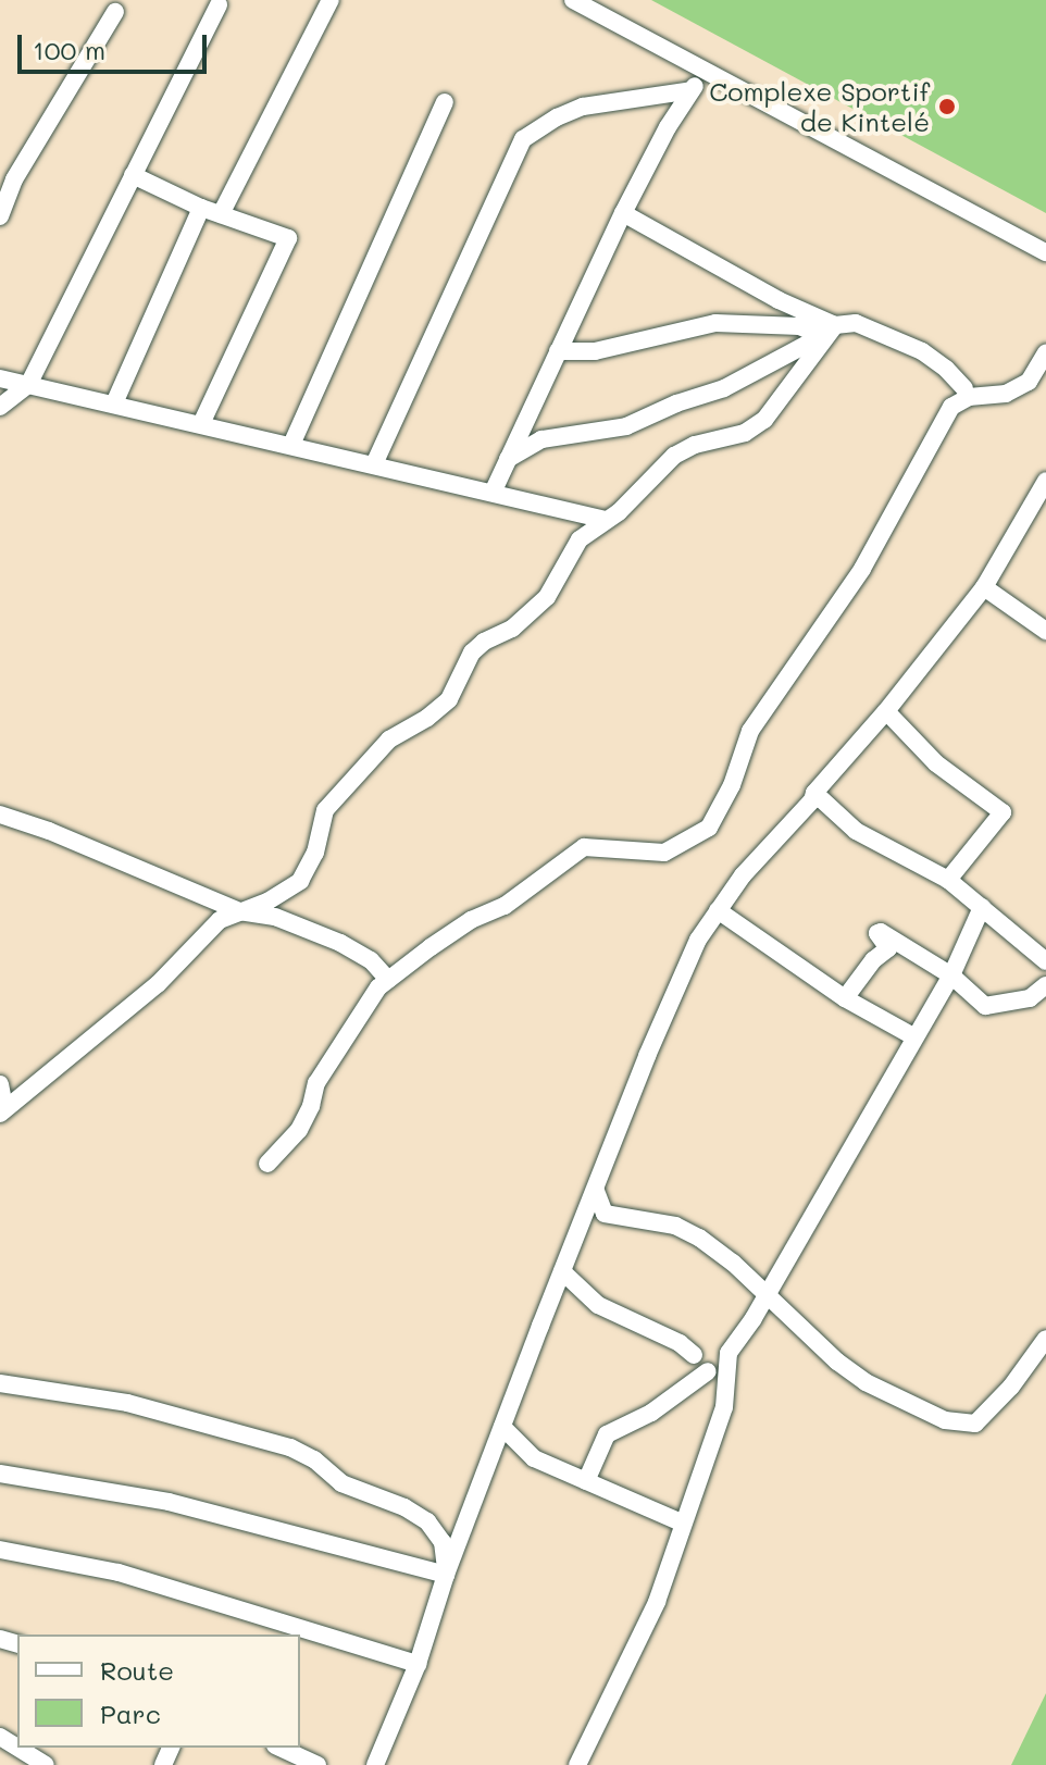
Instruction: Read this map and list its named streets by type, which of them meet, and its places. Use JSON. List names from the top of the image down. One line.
{"places":["Complexe Sportif de Kintelé"],"legend":["Route","Parc"],"scale_bar":"100 m"}
